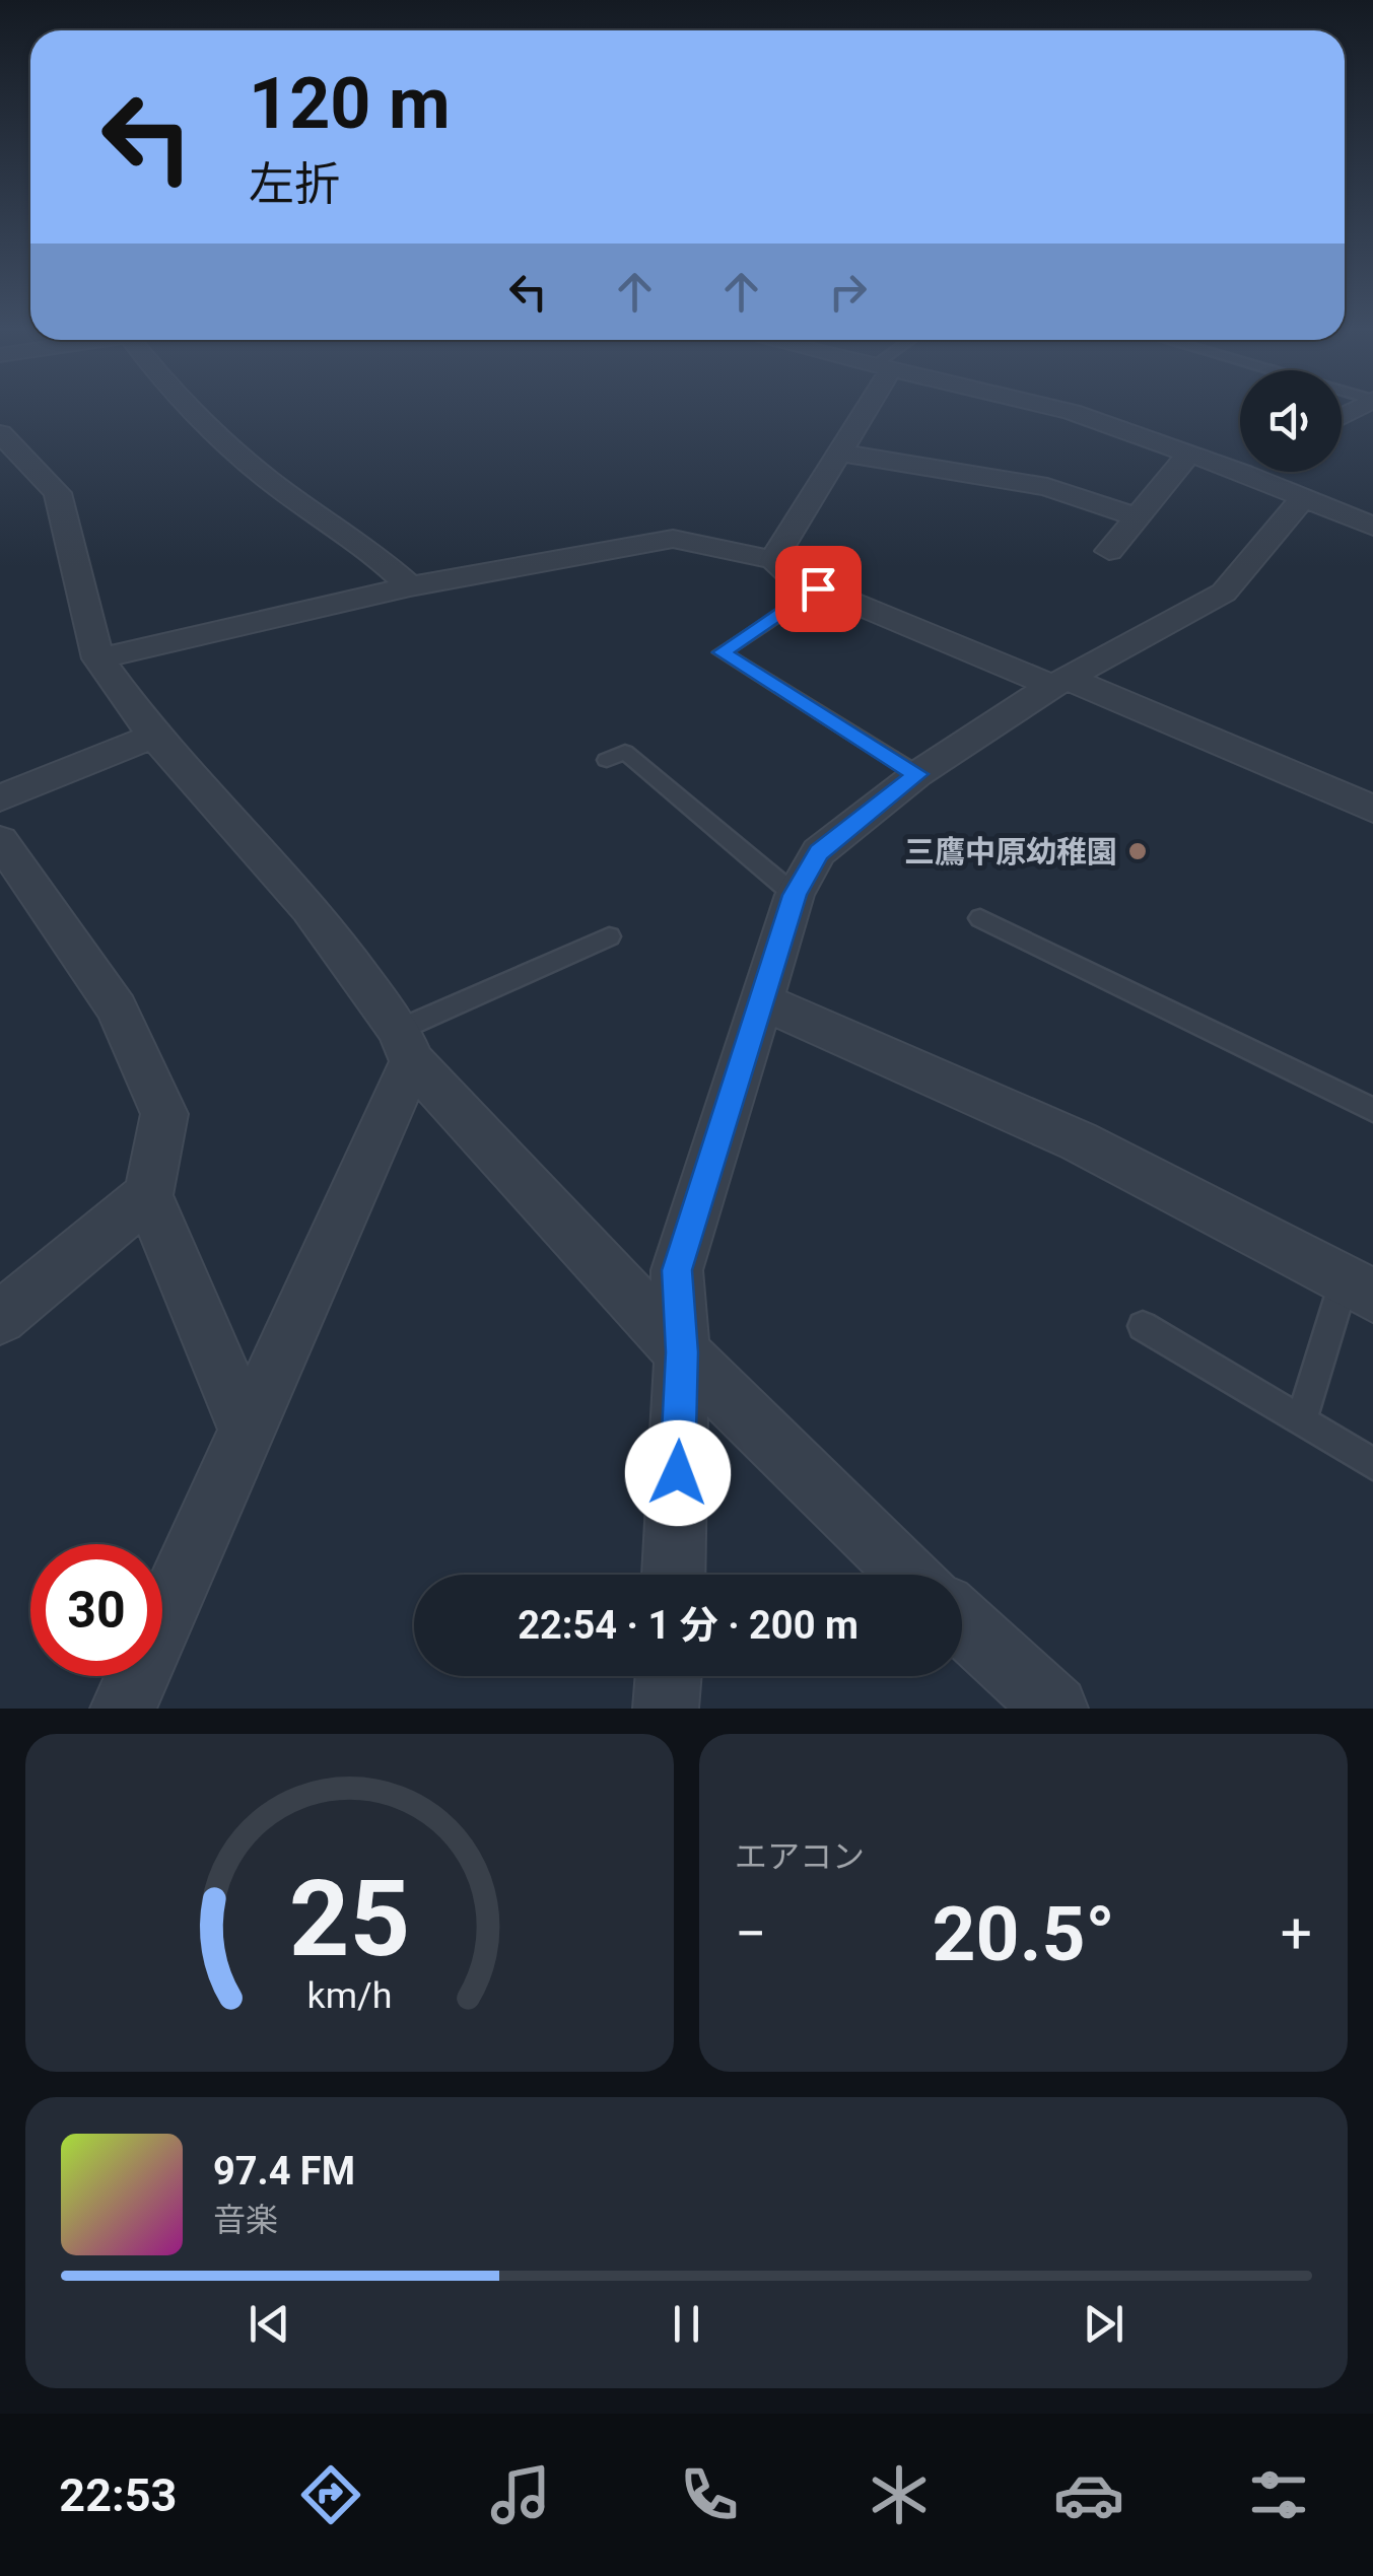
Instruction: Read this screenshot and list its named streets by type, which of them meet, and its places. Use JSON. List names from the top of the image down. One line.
{"places":["三鷹中原幼稚園"],"page":{"turn":["120 m","左折"],"limit":"30","trip":"22:54 · 1 分 · 200 m","tile":"エアコン","heat":["−","20.5°","+"],"song":["97.4 FM","音楽"],"tabs":"22:53","gauge":["25","km/h"]}}
